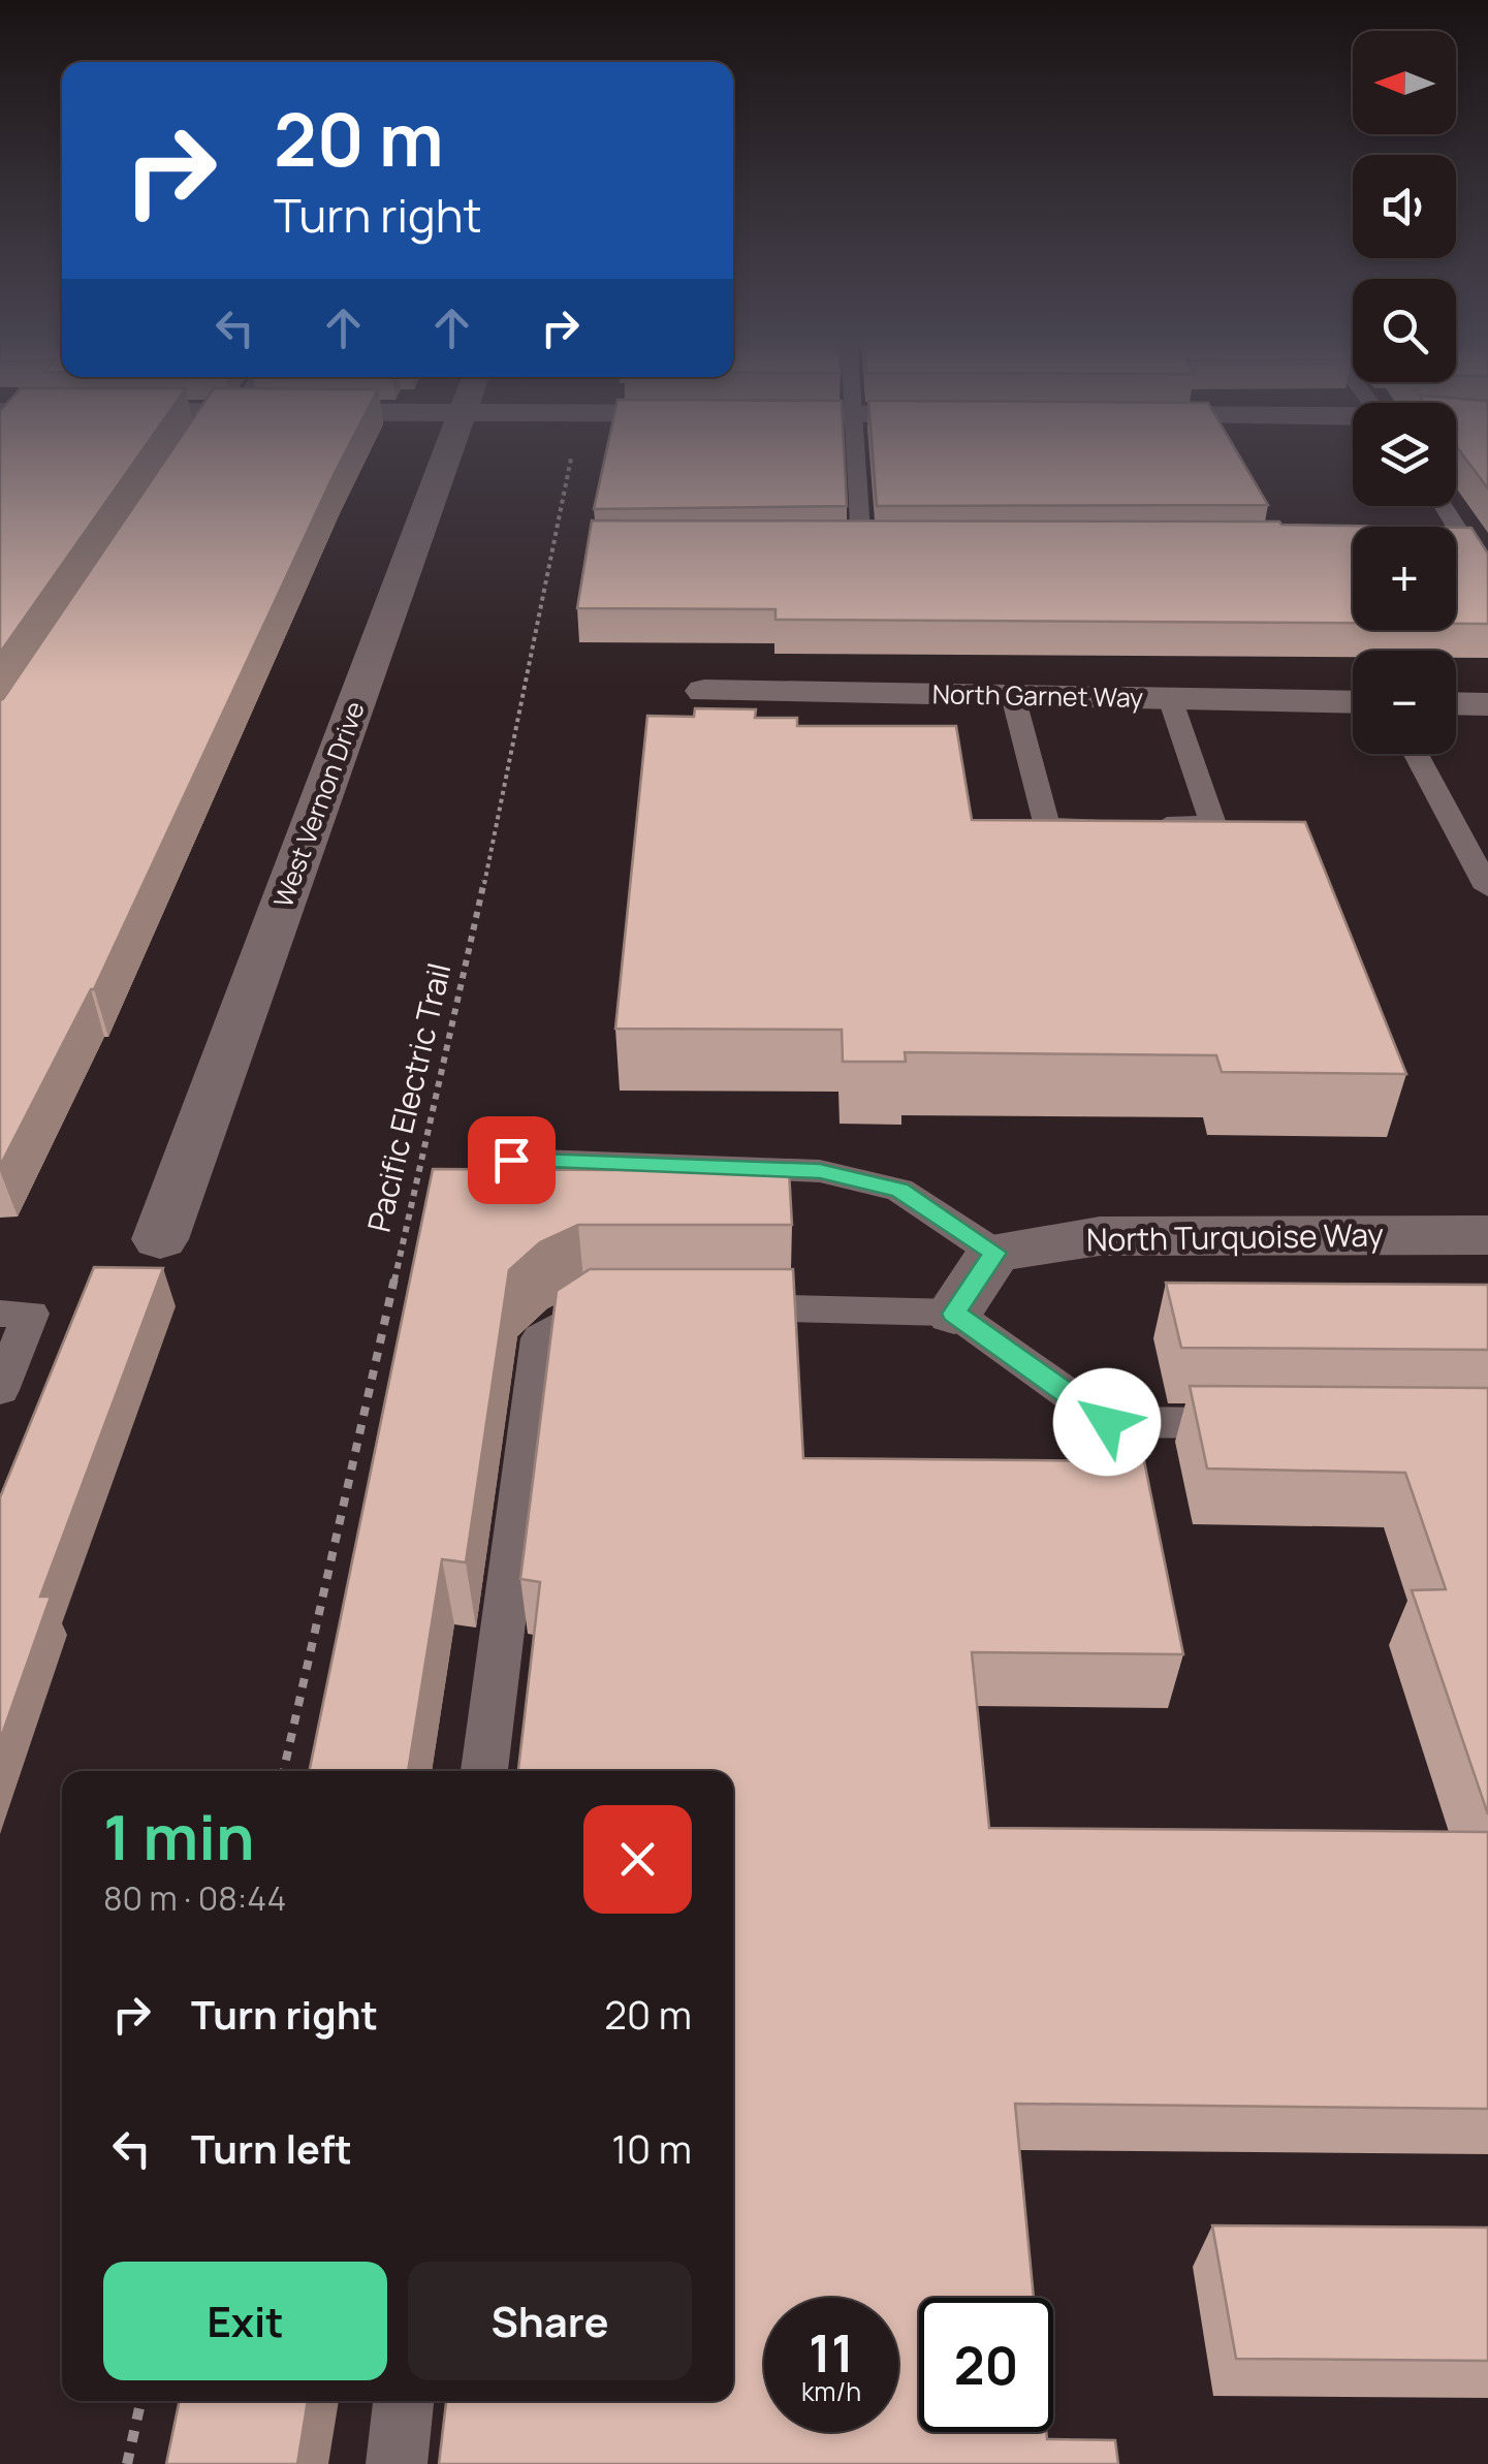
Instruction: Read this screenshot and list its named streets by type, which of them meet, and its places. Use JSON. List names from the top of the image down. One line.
{"streets":{"street":["North Garnet Way","West Vernon Drive","North Turquoise Way"],"path":["Pacific Electric Trail"]},"north":"left","page":{"map_buttons":["+","−"],"turn":["20 m","Turn right"],"heading":["1 min","80 m · 08:44"],"list":[{"name":"Turn right","value":"20 m"},{"name":"Turn left","value":"10 m"}],"buttons":["Exit","Share"],"speed":"11 km/h","limit":"20"}}
